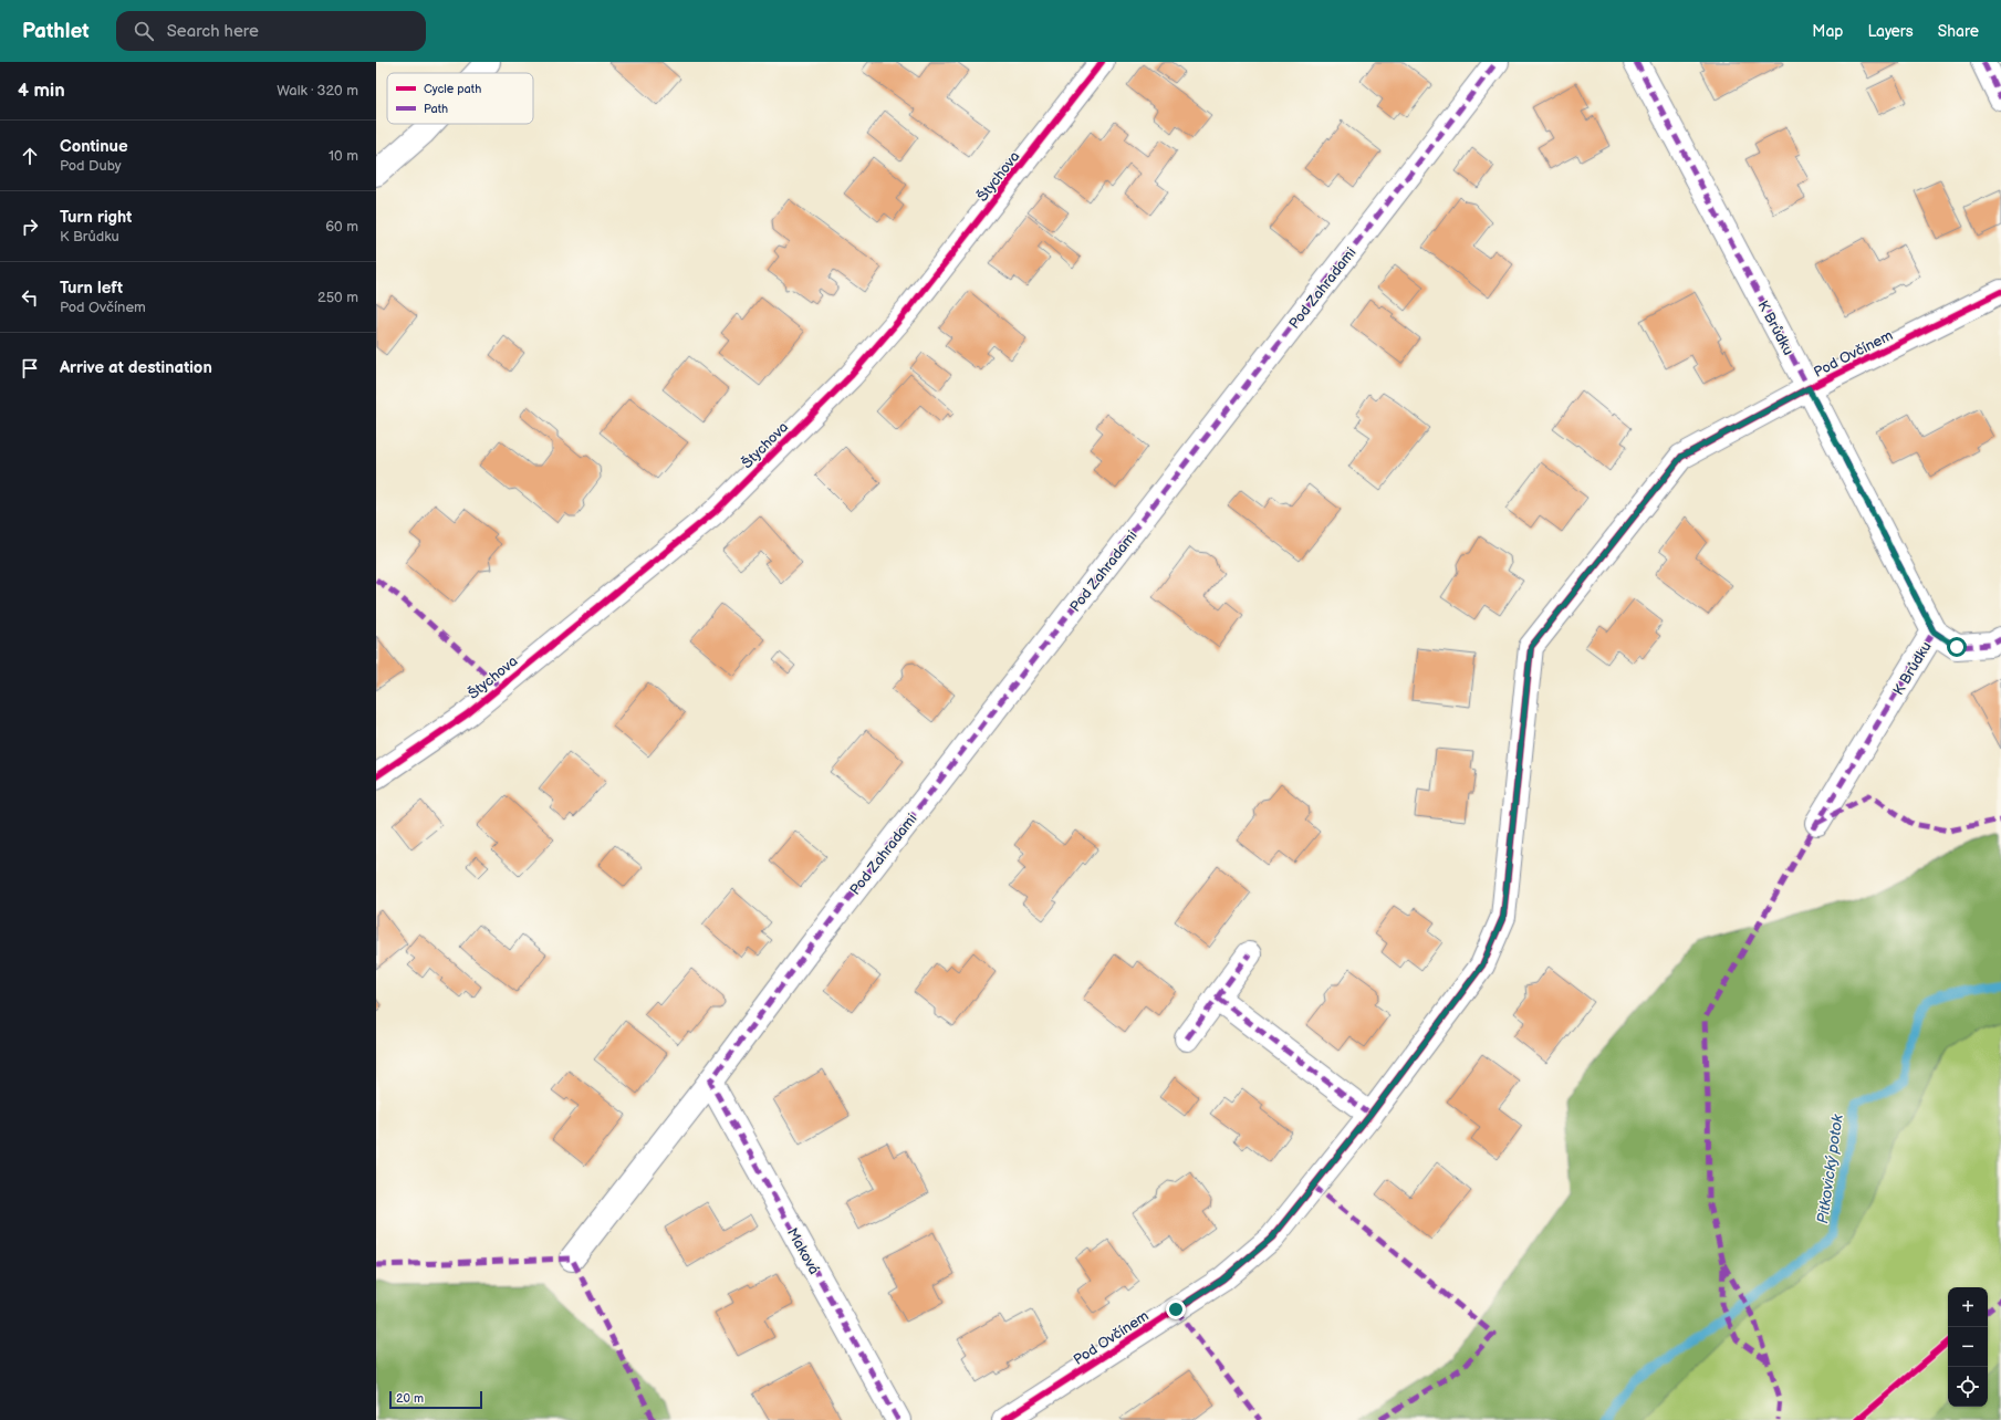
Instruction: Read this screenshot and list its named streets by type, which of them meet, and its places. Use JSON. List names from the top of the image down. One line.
{"streets":{"street":["Štychova","Pod Zahradami","K Brůdku","Pod Ovčínem","Maková"]},"crossings":[["Pod Zahradami","Maková"],["K Brůdku","Pod Ovčínem"]],"water":["Pitkovický potok"],"legend":["Cycle path","Path"],"scale_bar":"20 m","page":{"header":"Pathlet","search":"Search here","nav":["Map","Layers","Share"],"heading":["4 min","Walk · 320 m"],"list":[["Continue","Pod Duby","10 m"],["Turn right","K Brůdku","60 m"],["Turn left","Pod Ovčínem","250 m"],"Arrive at destination"],"map_buttons":["+","−"],"scale":"20 m"}}
